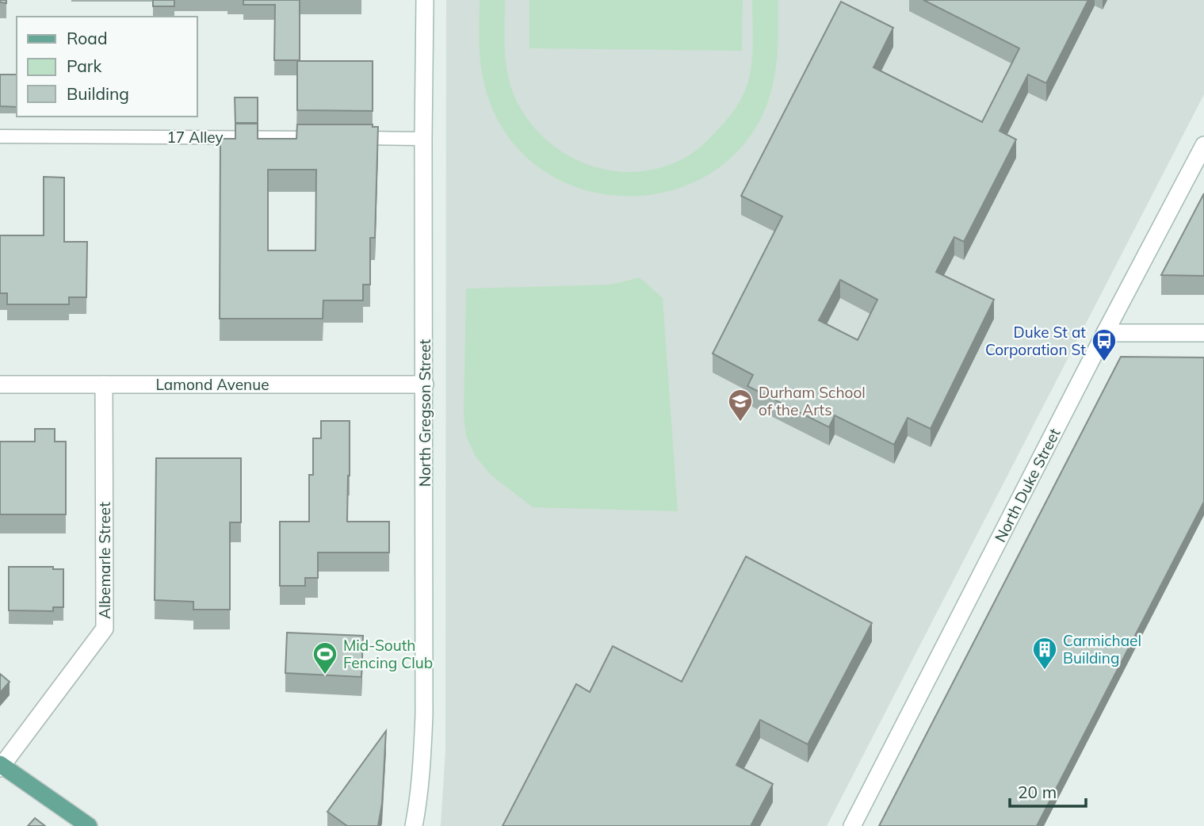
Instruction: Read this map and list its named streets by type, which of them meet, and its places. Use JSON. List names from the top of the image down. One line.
{"streets":{"main road":["Lamond Avenue","North Gregson Street","North Duke Street","Albemarle Street"],"lane":["17 Alley"]},"crossings":[["Lamond Avenue","North Gregson Street"],["Lamond Avenue","Albemarle Street"]],"places":{"bus stop":["Duke St at Corporation St"],"school or university":["Durham School of the Arts"],"building":["Carmichael Building"],"sports":["Mid-South Fencing Club"]},"legend":["Road","Park","Building"],"scale_bar":"20 m"}
